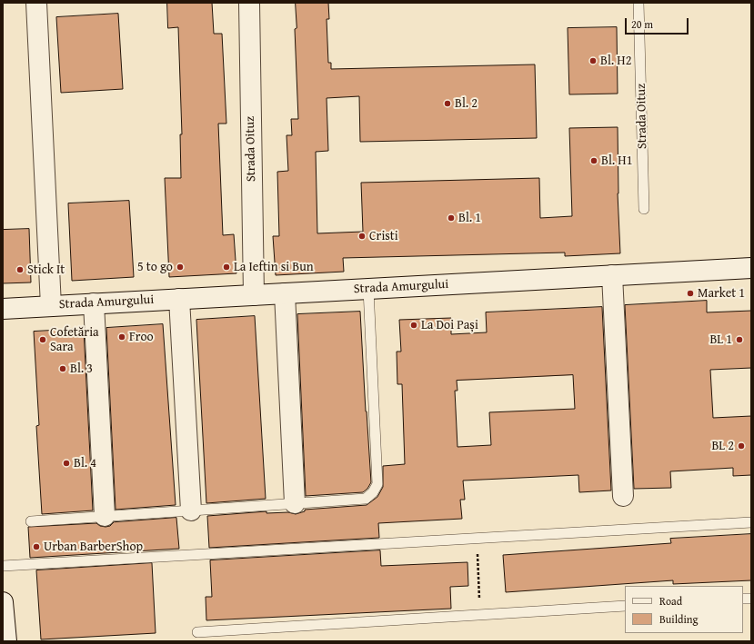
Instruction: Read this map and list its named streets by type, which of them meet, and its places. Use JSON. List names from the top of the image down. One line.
{"streets":{"street":["Strada Oituz","Strada Amurgului"]},"crossings":[["Strada Oituz","Strada Amurgului"]],"places":["Bl. H2","Bl. 2","Bl. H1","Bl. 1","Cristi","5 to go","La Ieftin si Bun","Stick It","Market 1","La Doi Pași","Froo","Cofetăria Sara","BL 1","Bl. 3","BL 2","Bl. 4","Urban BarberShop"],"legend":["Road","Building"],"scale_bar":"20 m"}
